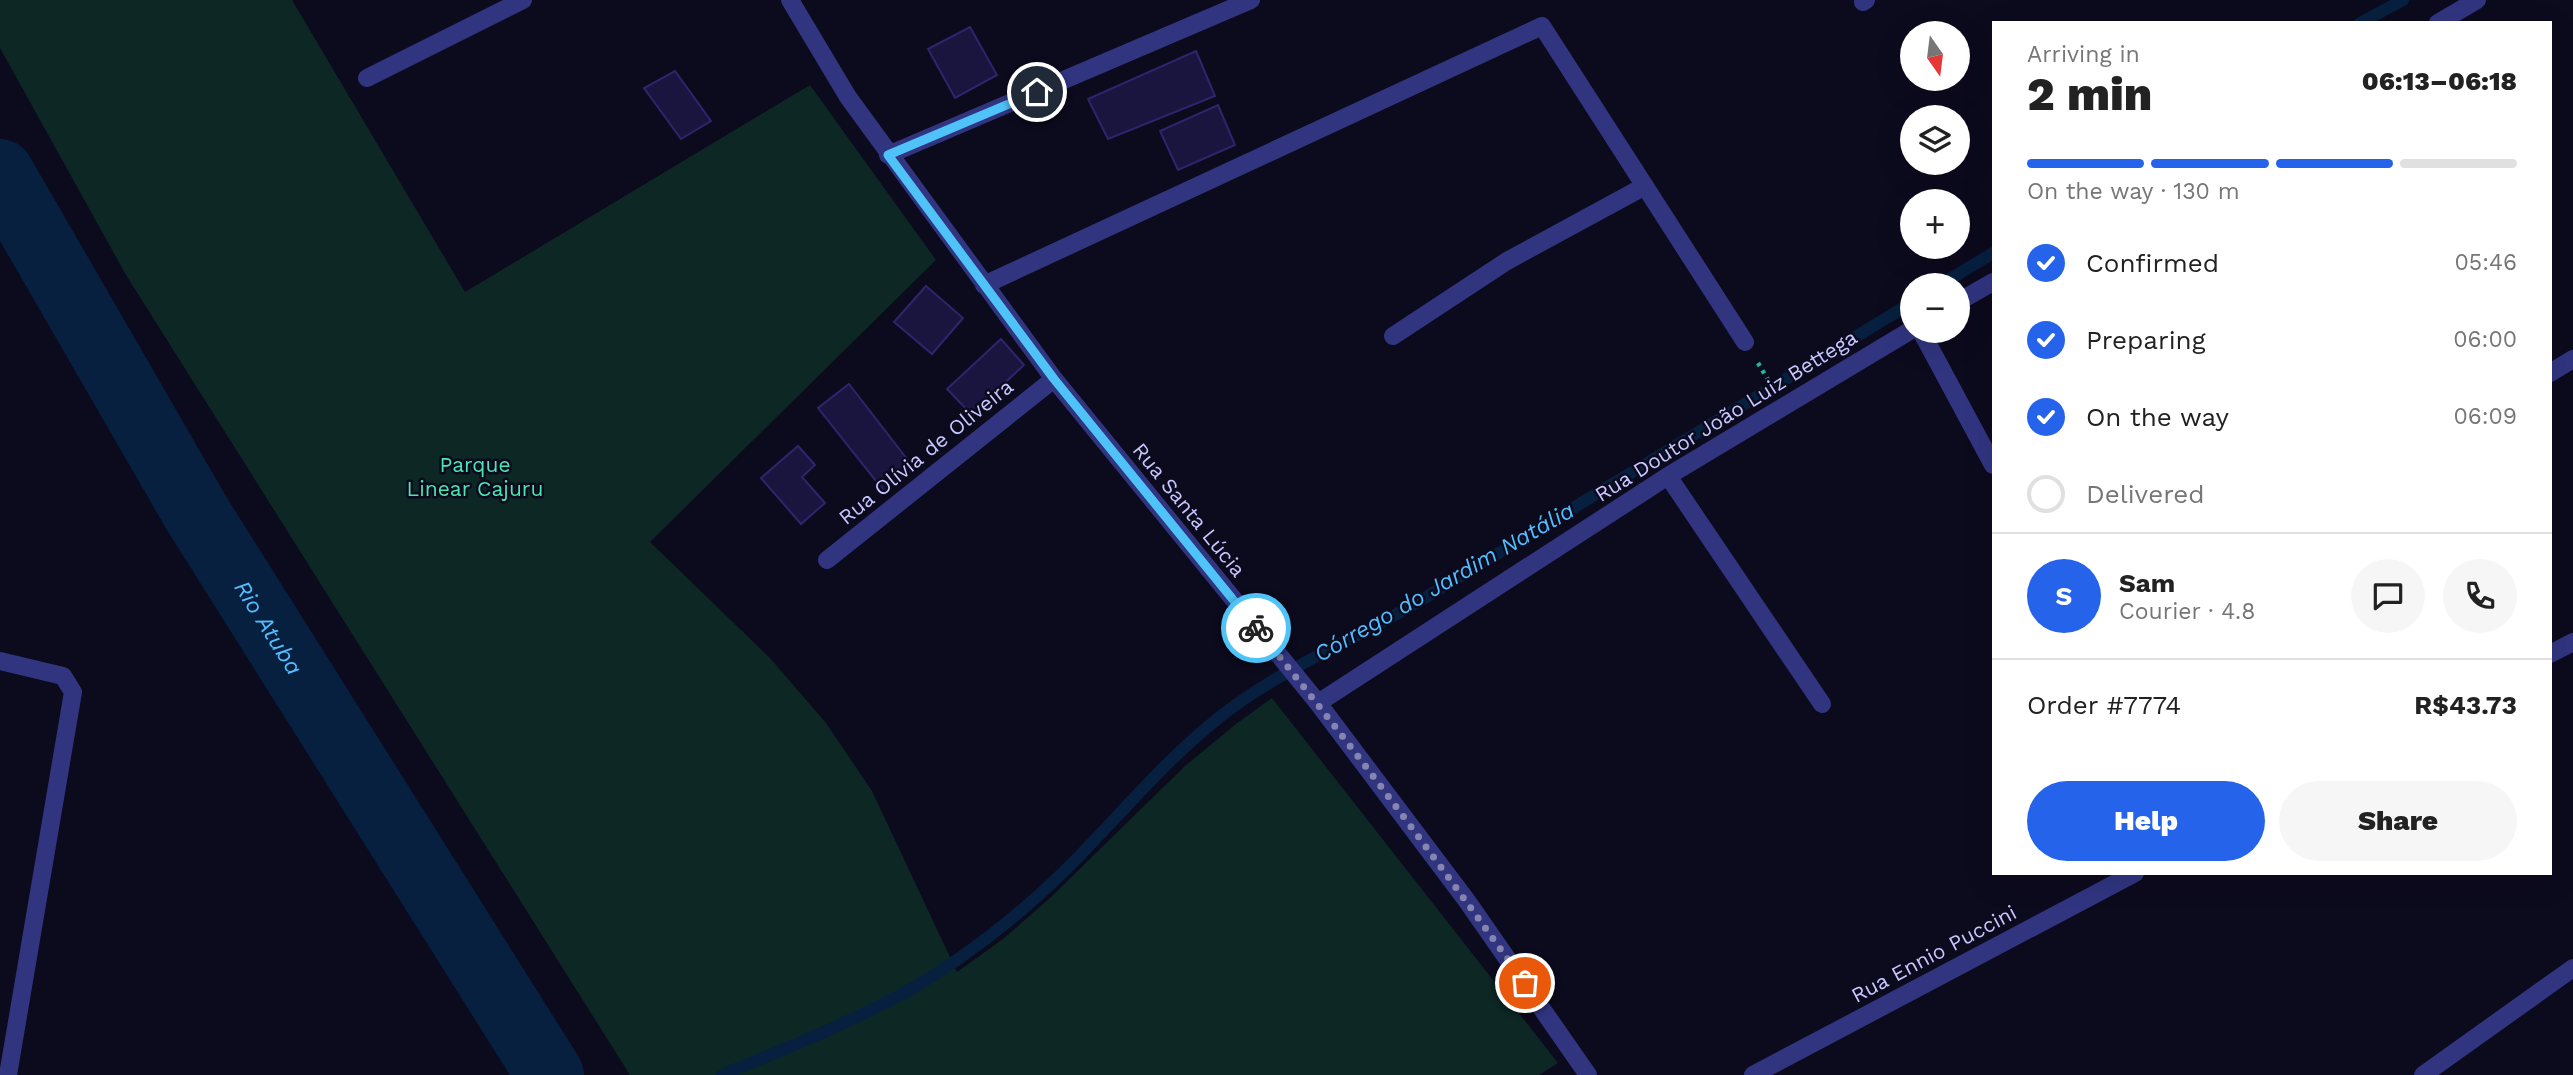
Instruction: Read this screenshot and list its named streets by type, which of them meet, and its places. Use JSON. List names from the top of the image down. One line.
{"streets":{"street":["Rua Doutor João Luiz Bettega","Rua Olívia de Oliveira","Rua Santa Lúcia","Rua Ennio Puccini"]},"crossings":[["Rua Doutor João Luiz Bettega","Rua Santa Lúcia"],["Rua Olívia de Oliveira","Rua Santa Lúcia"]],"water":["Córrego do Jardim Natália","Rio Atuba"],"parks":["Parque Linear Cajuru"],"north":"bottom","page":{"map_buttons":["+","−"],"heading":["2 min","Arriving in","06:13–06:18"],"panel":["Sam","Courier · 4.8","Order #7774","R$43.73"],"bar":"On the way · 130 m","list":[["Confirmed","05:46"],["Preparing","06:00"],["On the way","06:09"],"Delivered"],"round":"S","buttons":["Help","Share"]}}
